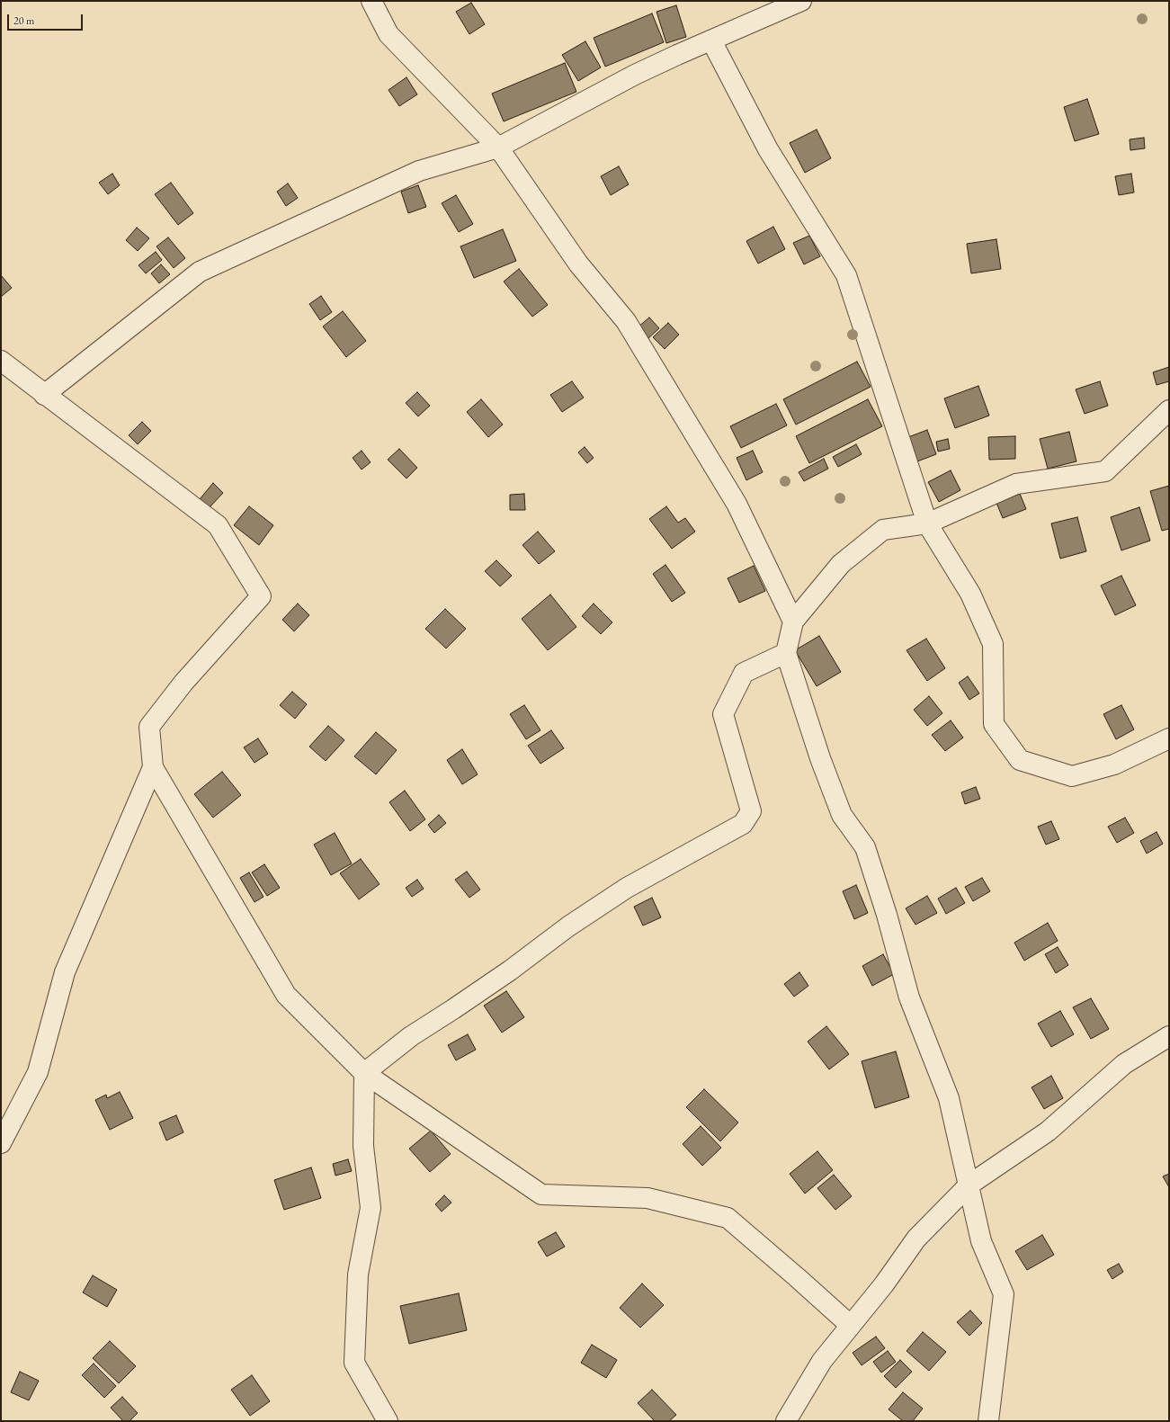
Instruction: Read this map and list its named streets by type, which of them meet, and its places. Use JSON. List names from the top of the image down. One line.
{"scale_bar":"20 m"}
